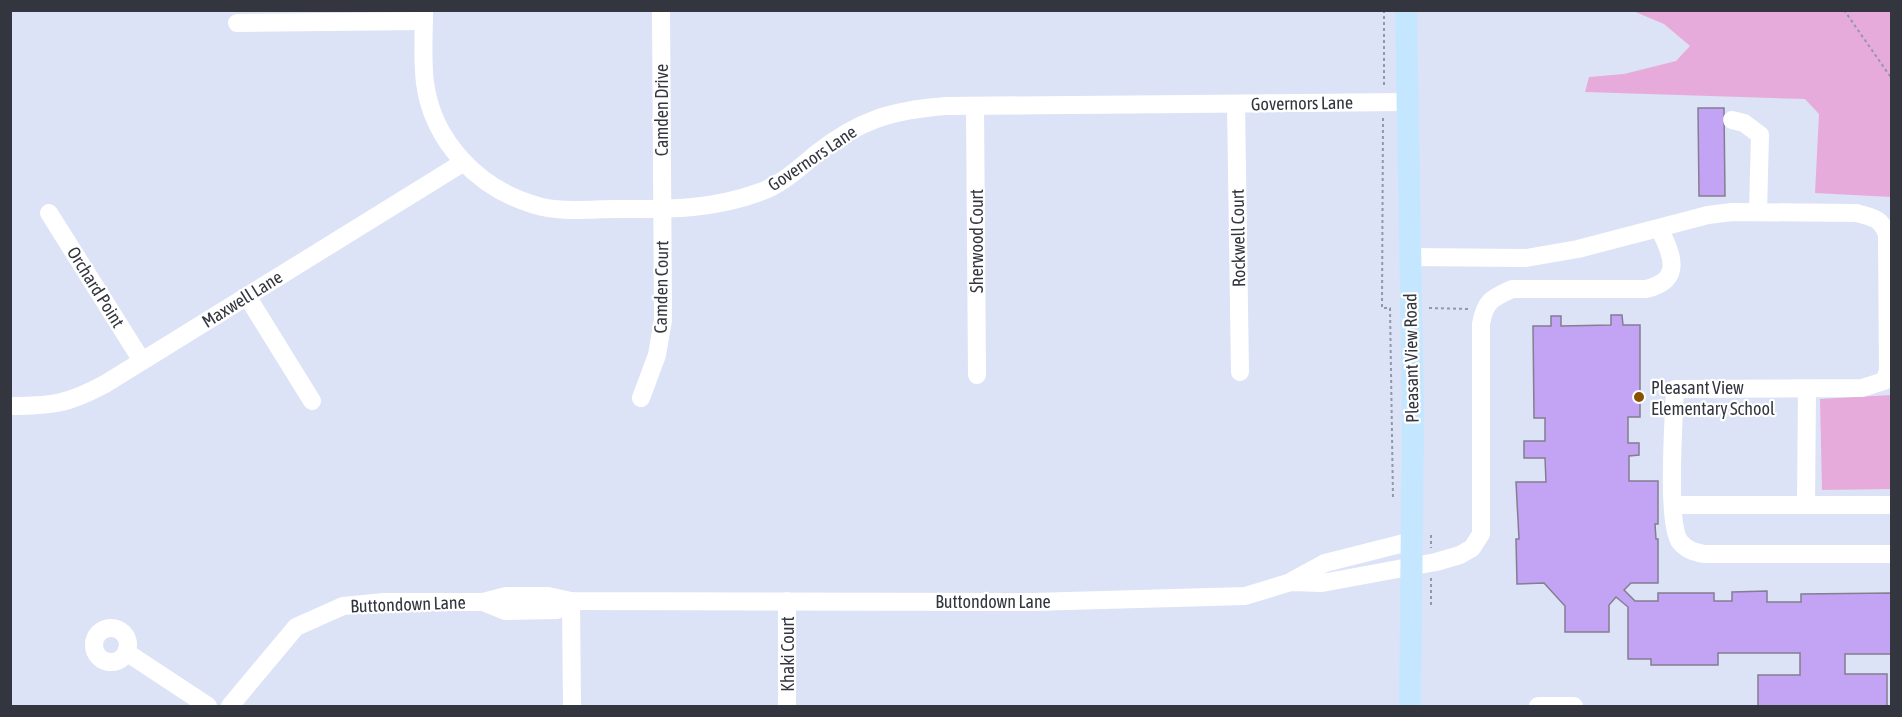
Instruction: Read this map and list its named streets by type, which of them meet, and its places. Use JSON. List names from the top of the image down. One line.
{"streets":{"main road":["Pleasant View Road"],"street":["Governors Lane","Camden Drive","Rockwell Court","Sherwood Court","Orchard Point","Camden Court","Maxwell Lane","Buttondown Lane","Khaki Court"]},"crossings":[["Governors Lane","Camden Drive"],["Governors Lane","Rockwell Court"],["Governors Lane","Sherwood Court"],["Governors Lane","Camden Court"],["Governors Lane","Maxwell Lane"],["Governors Lane","Pleasant View Road"],["Camden Drive","Camden Court"],["Orchard Point","Maxwell Lane"],["Pleasant View Road","Buttondown Lane"],["Buttondown Lane","Khaki Court"]],"places":["Pleasant View Elementary School"]}
